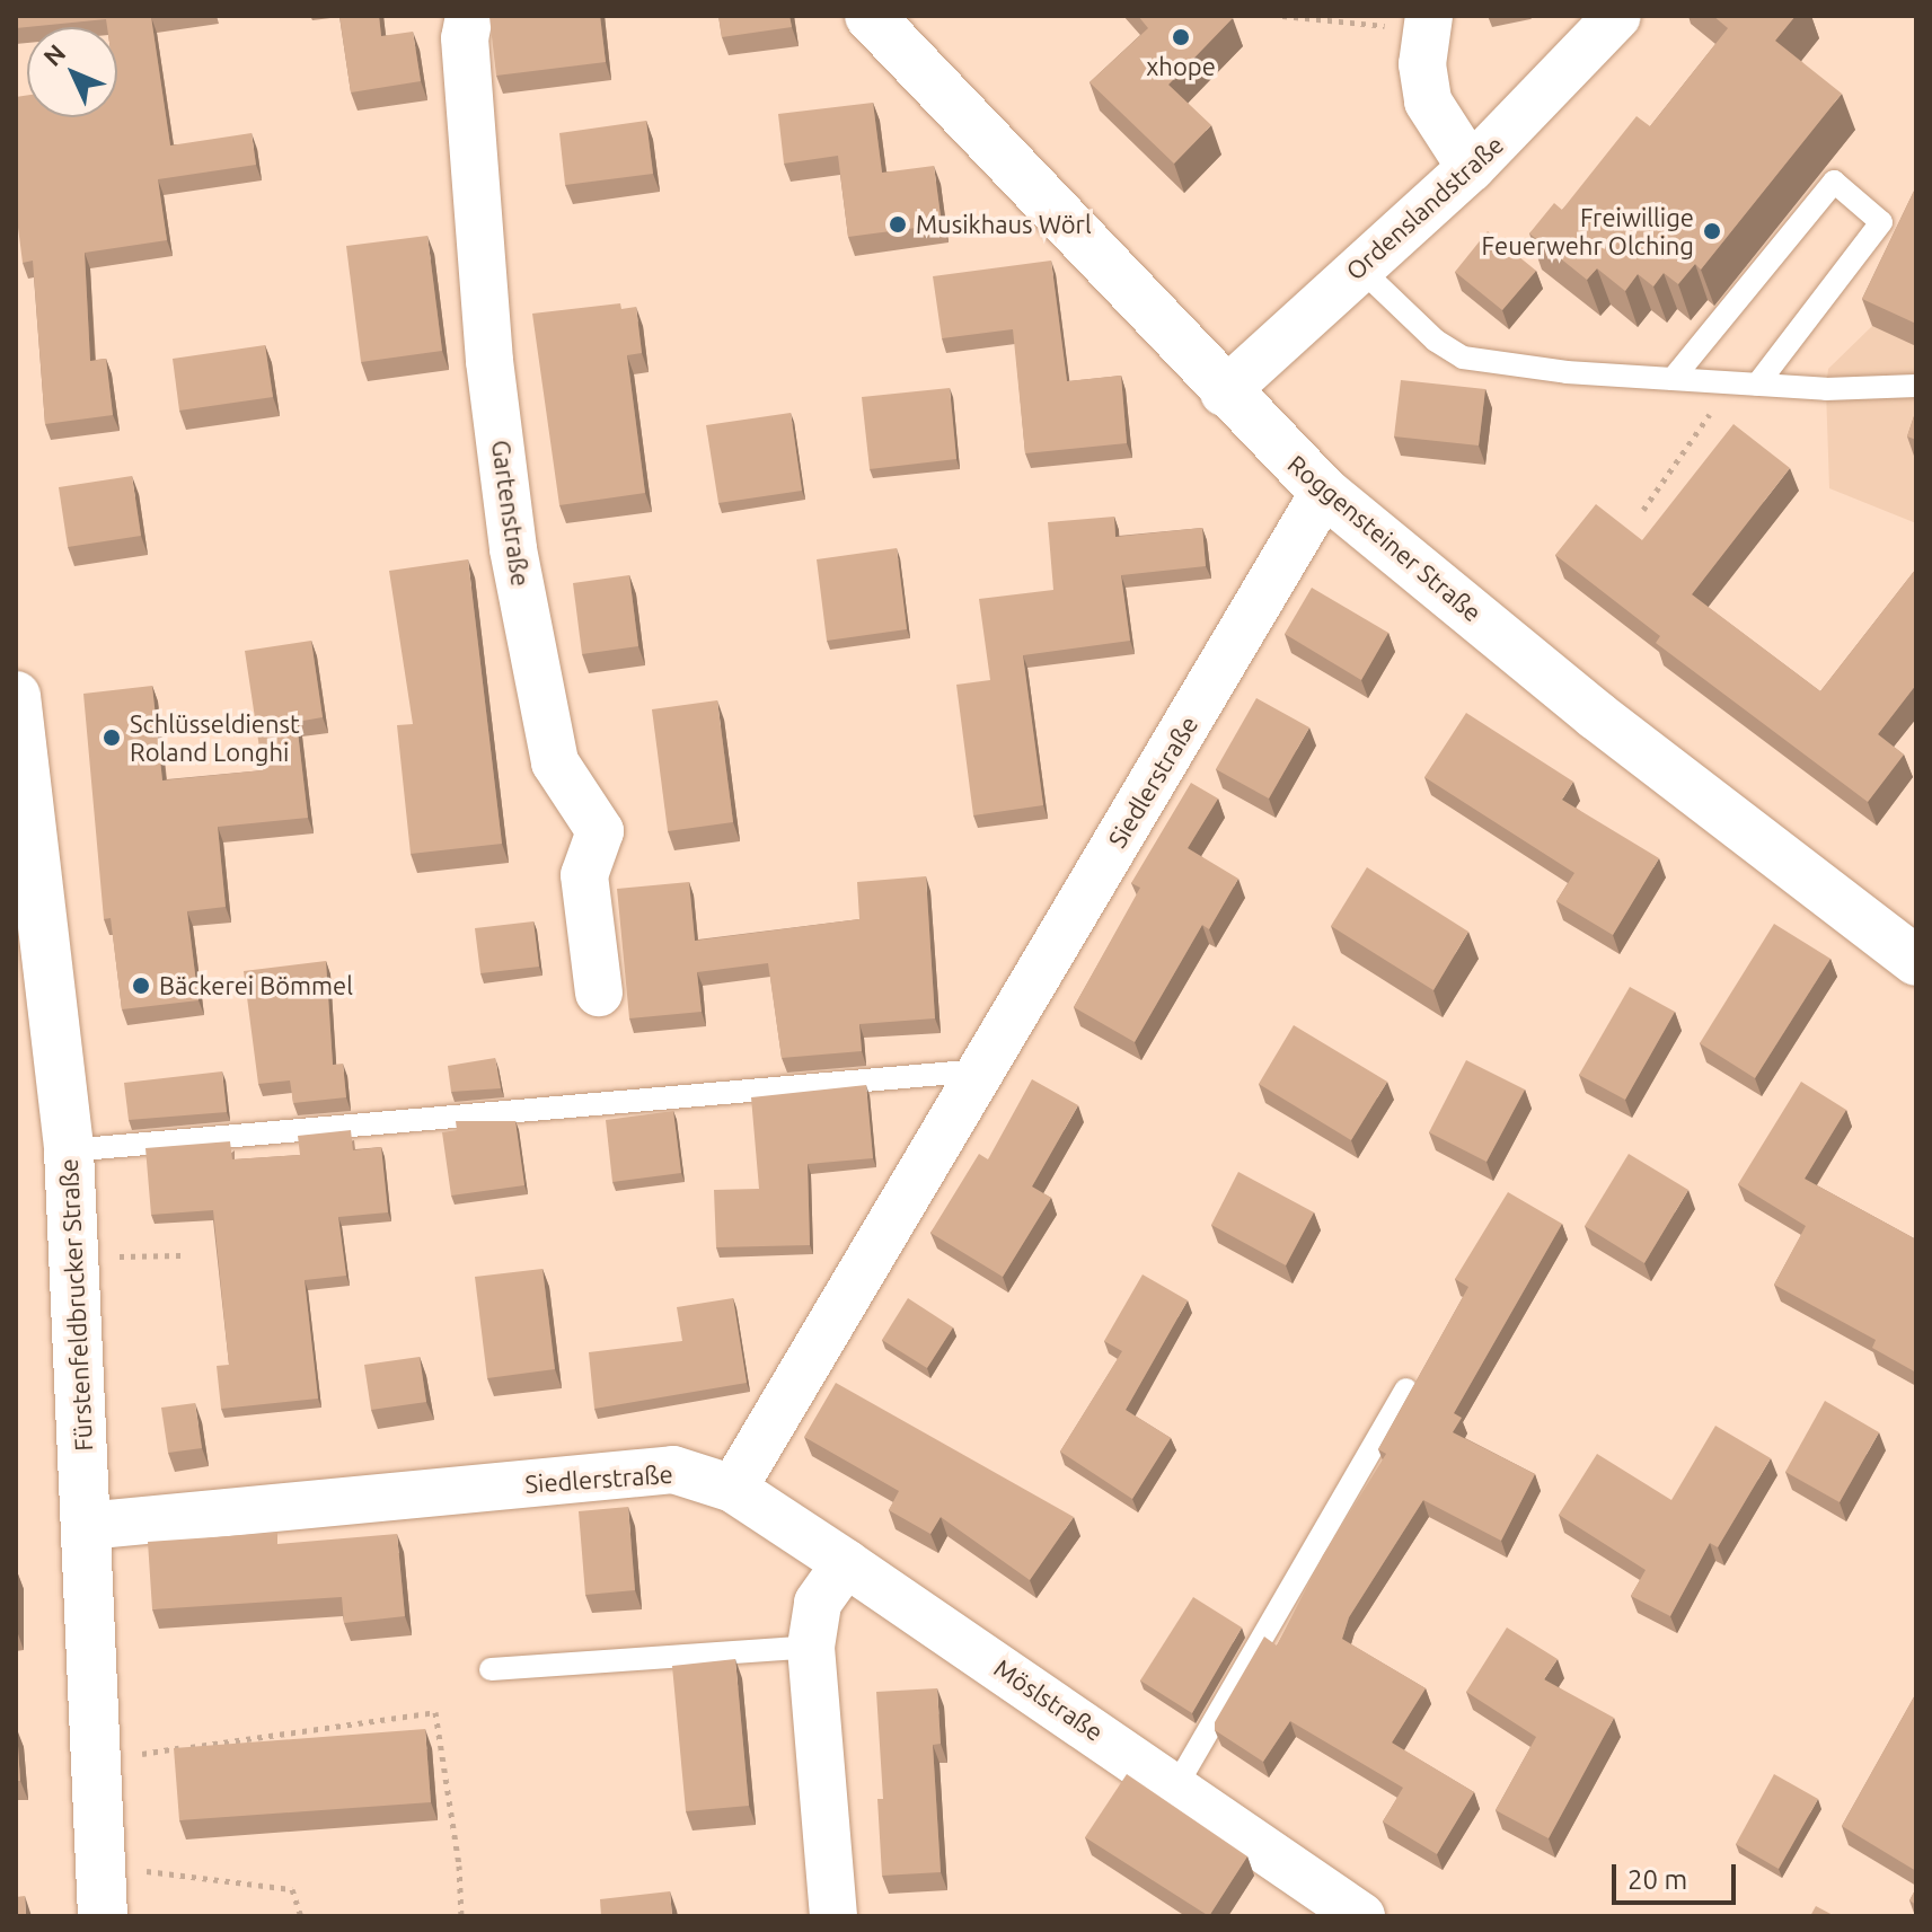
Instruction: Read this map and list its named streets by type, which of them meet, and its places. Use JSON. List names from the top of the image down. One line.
{"streets":{"main road":["Roggensteiner Straße","Fürstenfeldbrucker Straße"],"street":["Ordenslandstraße","Gartenstraße","Siedlerstraße","Möslstraße"]},"crossings":[["Ordenslandstraße","Roggensteiner Straße"],["Roggensteiner Straße","Siedlerstraße"],["Siedlerstraße","Fürstenfeldbrucker Straße"],["Siedlerstraße","Möslstraße"]],"places":["xhope","Musikhaus Wörl","Freiwillige Feuerwehr Olching","Schlüsseldienst Roland Longhi","Bäckerei Bömmel"],"scale_bar":"20 m","north":"top left"}
